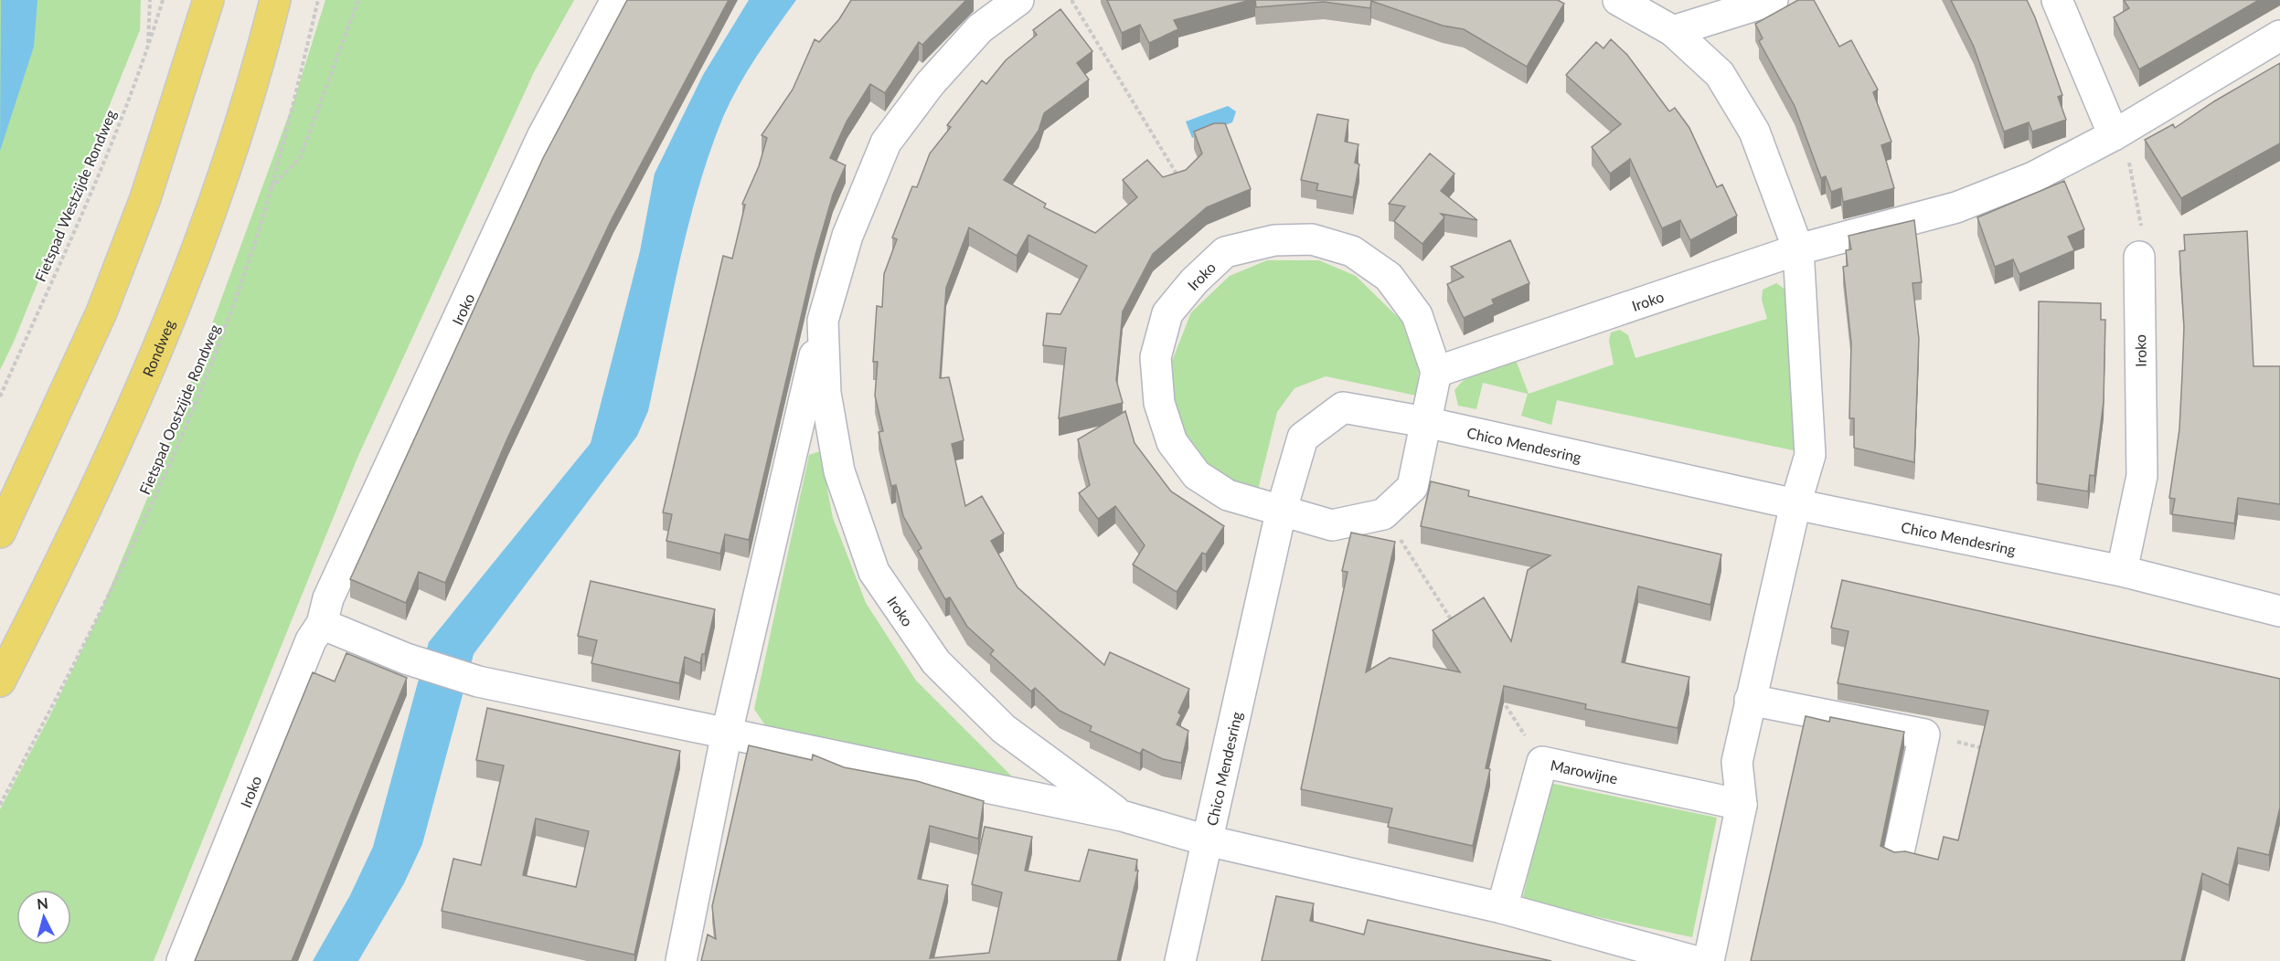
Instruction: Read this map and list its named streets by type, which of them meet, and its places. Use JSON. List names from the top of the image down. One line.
{"streets":{"main road":["Rondweg"],"street":["Iroko","Chico Mendesring","Marowijne"],"path":["Fietspad Westzijde Rondweg","Fietspad Oostzijde Rondweg"]},"crossings":[["Iroko","Chico Mendesring"]],"north":"top"}
